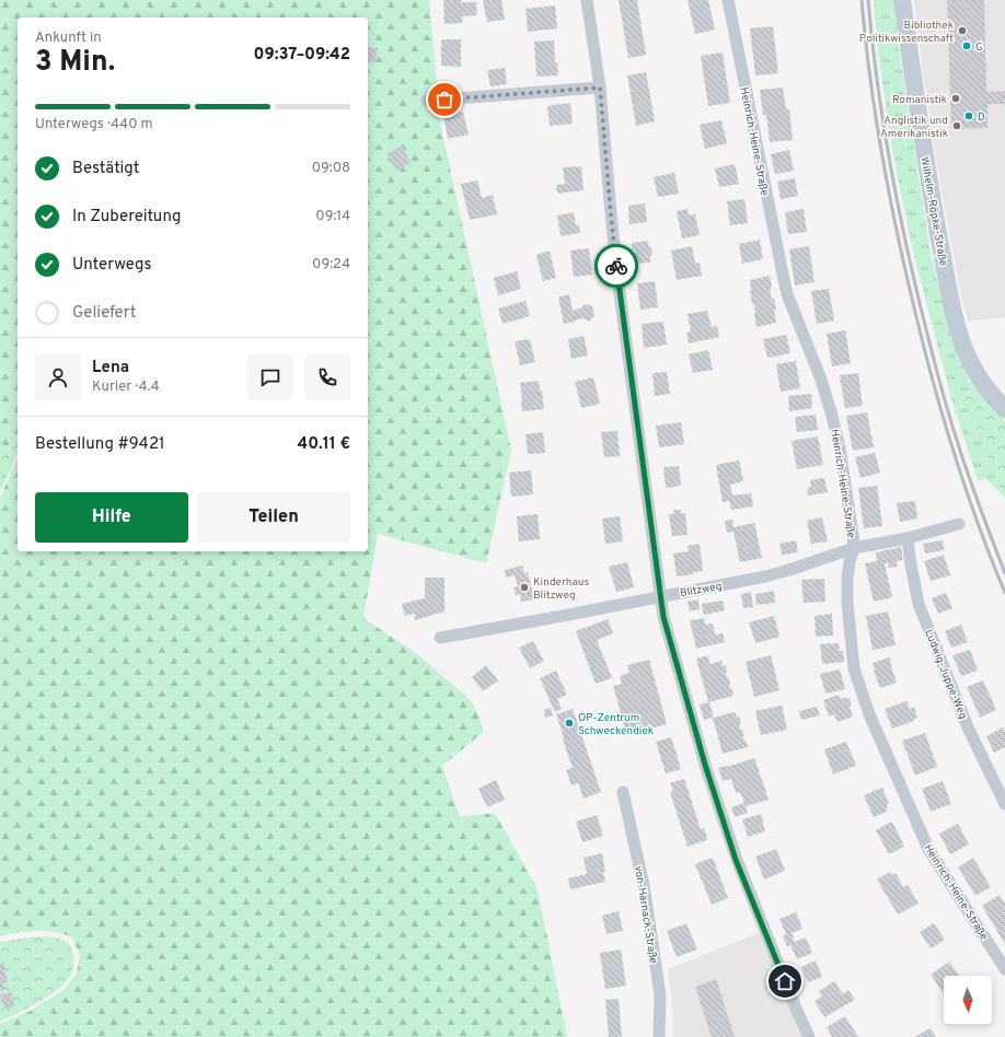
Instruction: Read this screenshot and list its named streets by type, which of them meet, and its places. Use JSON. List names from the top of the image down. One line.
{"streets":{"main road":["Wilhelm-Röpke-Straße"],"street":["Heinrich-Heine-Straße","Blitzweg","Ludwig-Juppe-Weg","von-Harnack-Straße"]},"crossings":[["Heinrich-Heine-Straße","Blitzweg"],["Blitzweg","Ludwig-Juppe-Weg"]],"places":["Bibliothek Politikwissenschaft","G","Romanistik","D","Anglistik und Amerikanistik","Kinderhaus Blitzweg","OP-Zentrum Schweckendiek"],"north":"bottom","page":{"heading":["3 Min.","Ankunft in","09:37–09:42"],"panel":["Lena","Kurier · 4.4","Bestellung #9421","40.11 €"],"bar":"Unterwegs · 440 m","list":[["Bestätigt","09:08"],["In Zubereitung","09:14"],["Unterwegs","09:24"],"Geliefert"],"buttons":["Hilfe","Teilen"]}}
